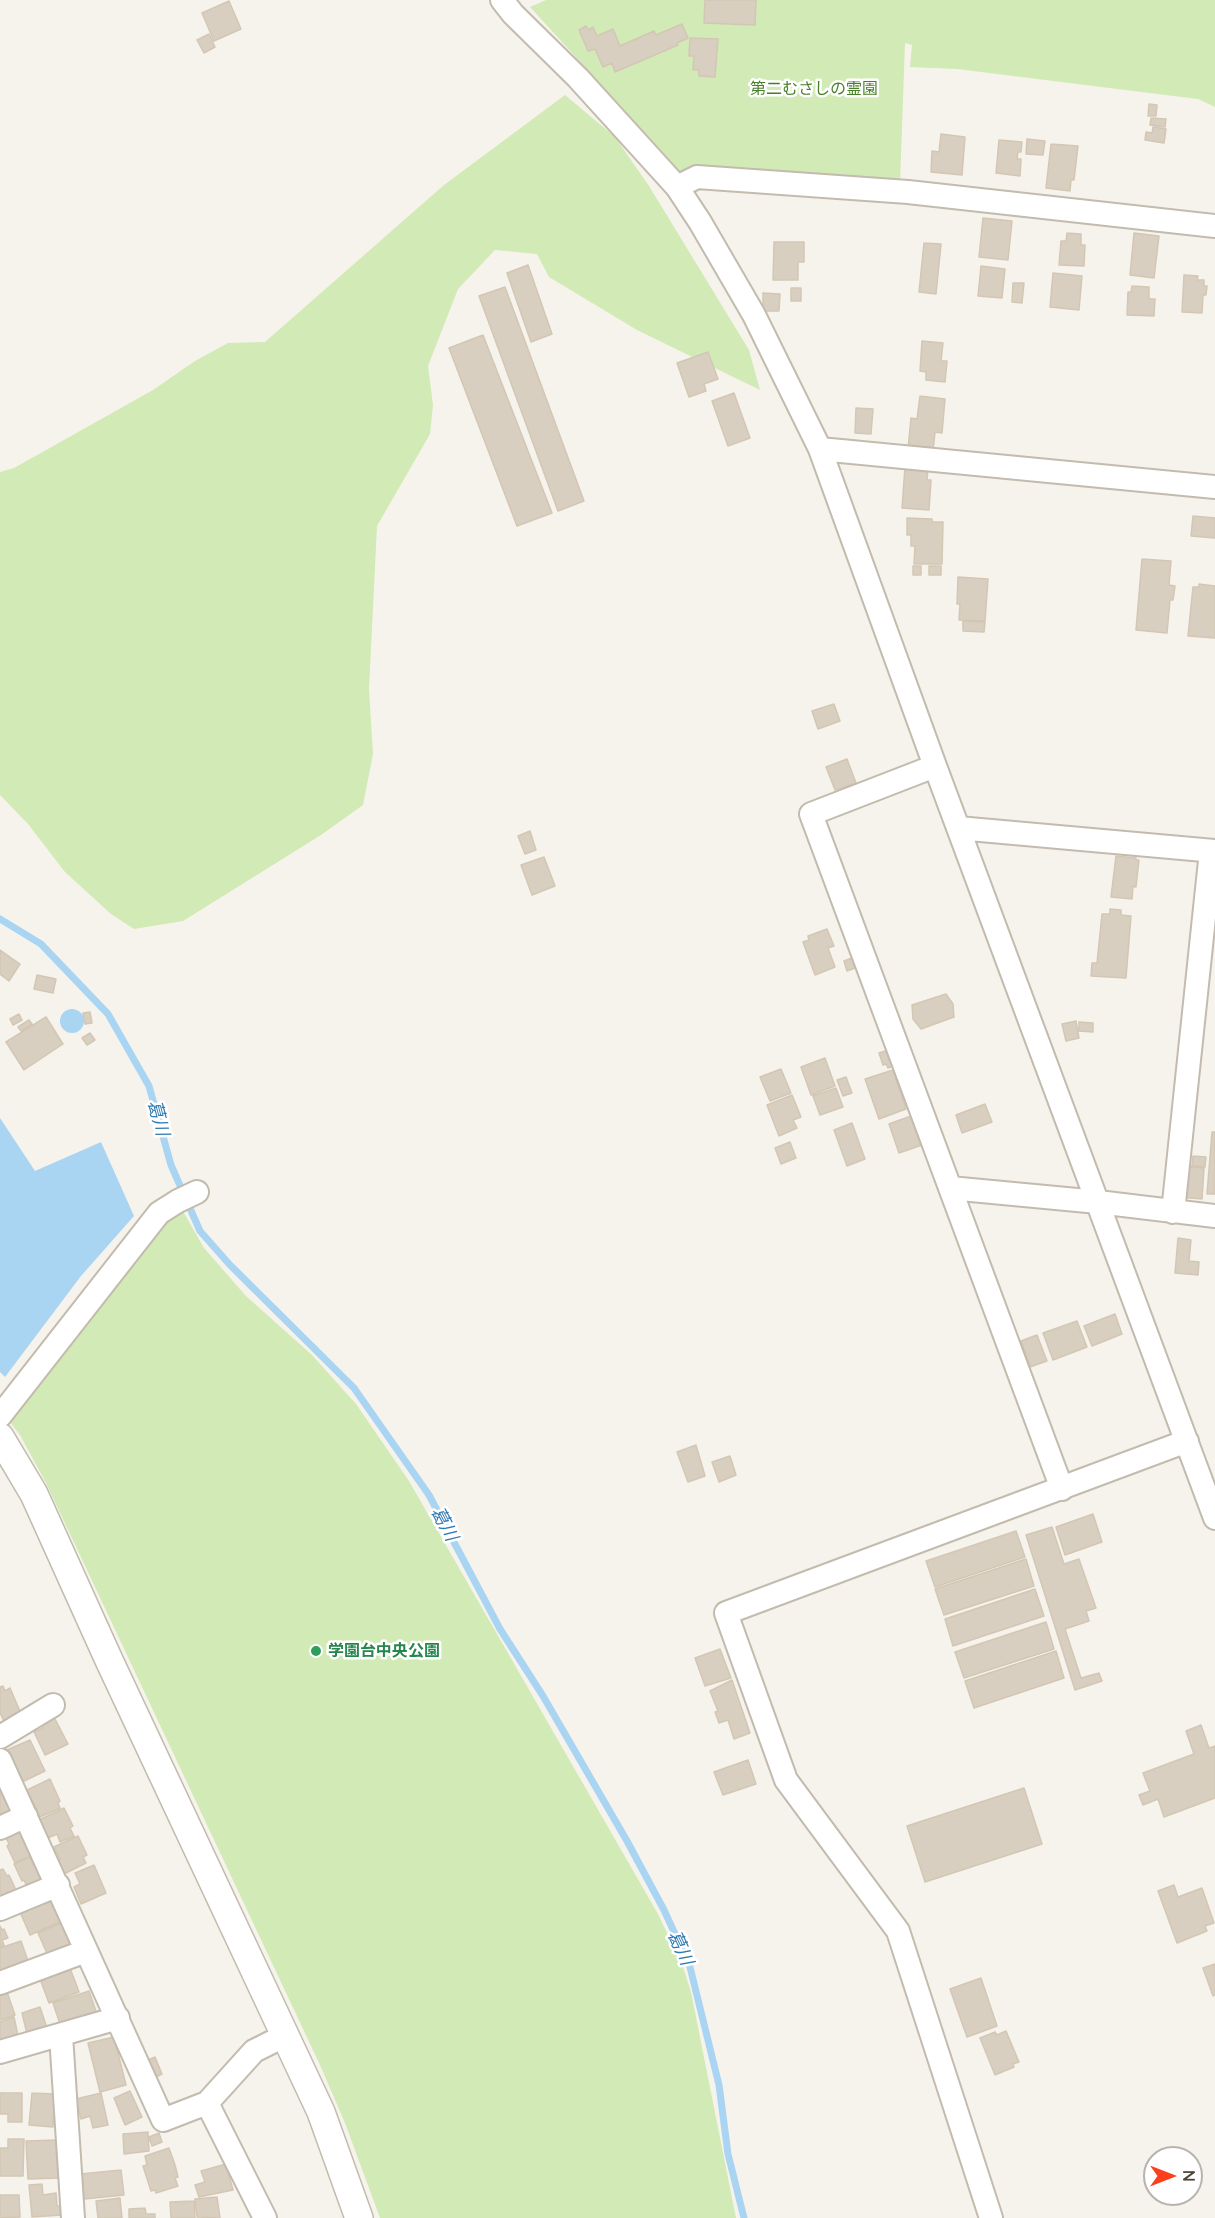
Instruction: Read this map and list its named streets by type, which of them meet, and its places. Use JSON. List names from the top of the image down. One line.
{"water":["葛川"],"parks":["第二むさしの霊園"],"places":["学園台中央公園"],"north":"right"}
